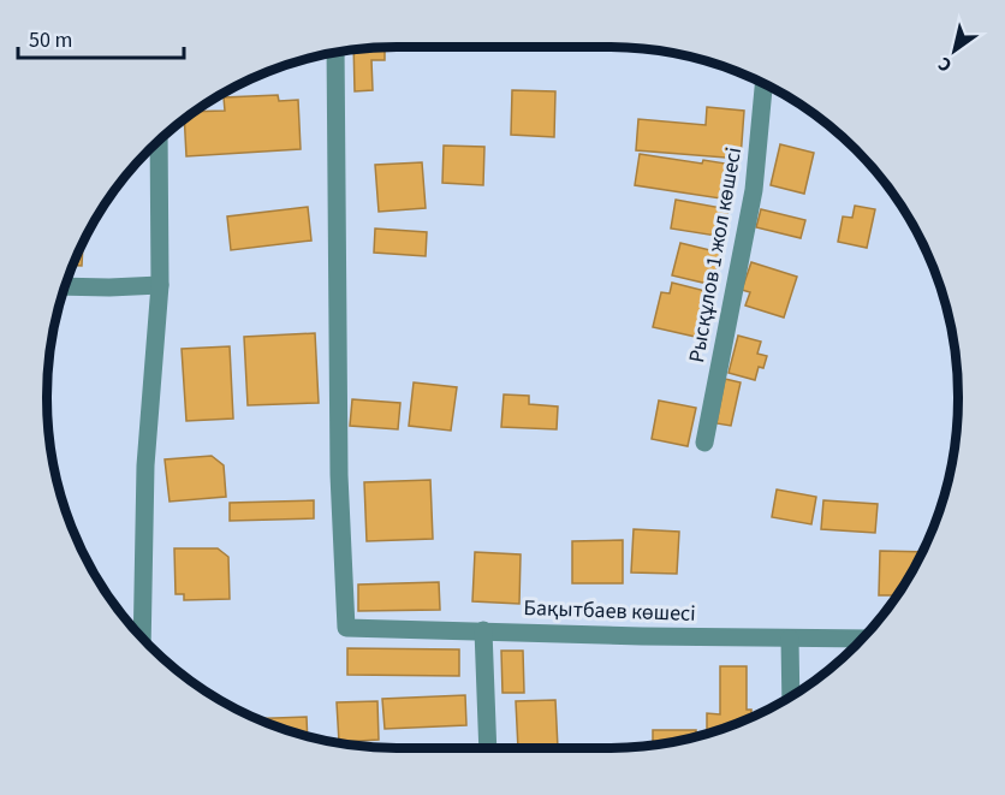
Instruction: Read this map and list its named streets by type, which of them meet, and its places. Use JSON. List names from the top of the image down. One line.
{"streets":{"street":["Рысқұлов 1 жол көшесі","Бақытбаев көшесі"]},"scale_bar":"50 m","north":"bottom left"}
